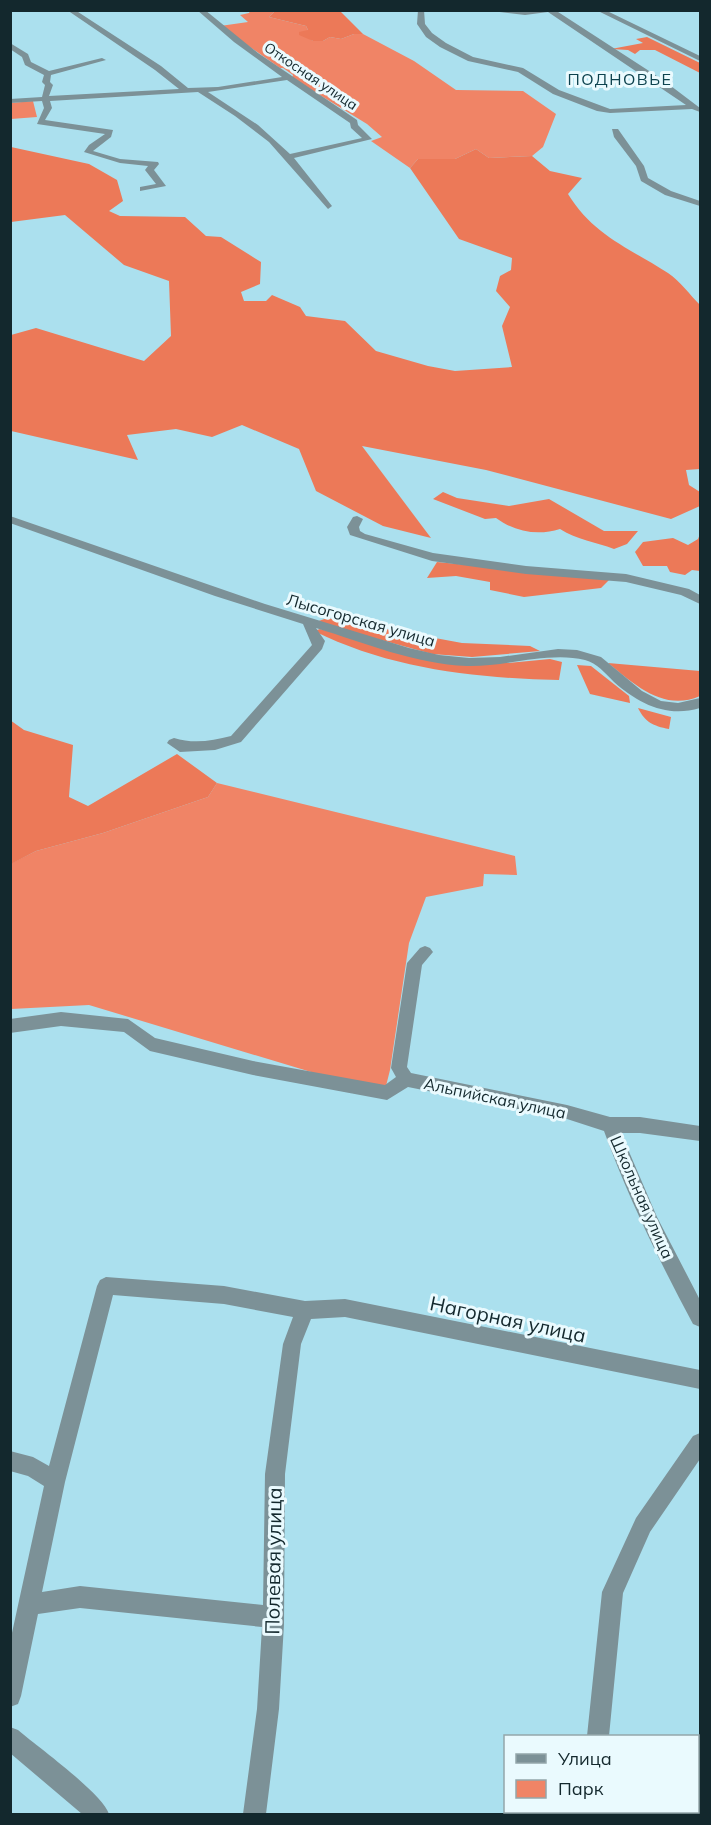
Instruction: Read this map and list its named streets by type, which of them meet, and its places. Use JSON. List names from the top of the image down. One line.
{"streets":{"street":["Откосная улица","Лысогорская улица","Альпийская улица","Школьная улица","Нагорная улица","Полевая улица"]},"crossings":[["Альпийская улица","Школьная улица"],["Нагорная улица","Полевая улица"]],"districts":["ПОДНОВЬЕ"],"legend":["Улица","Парк"]}
